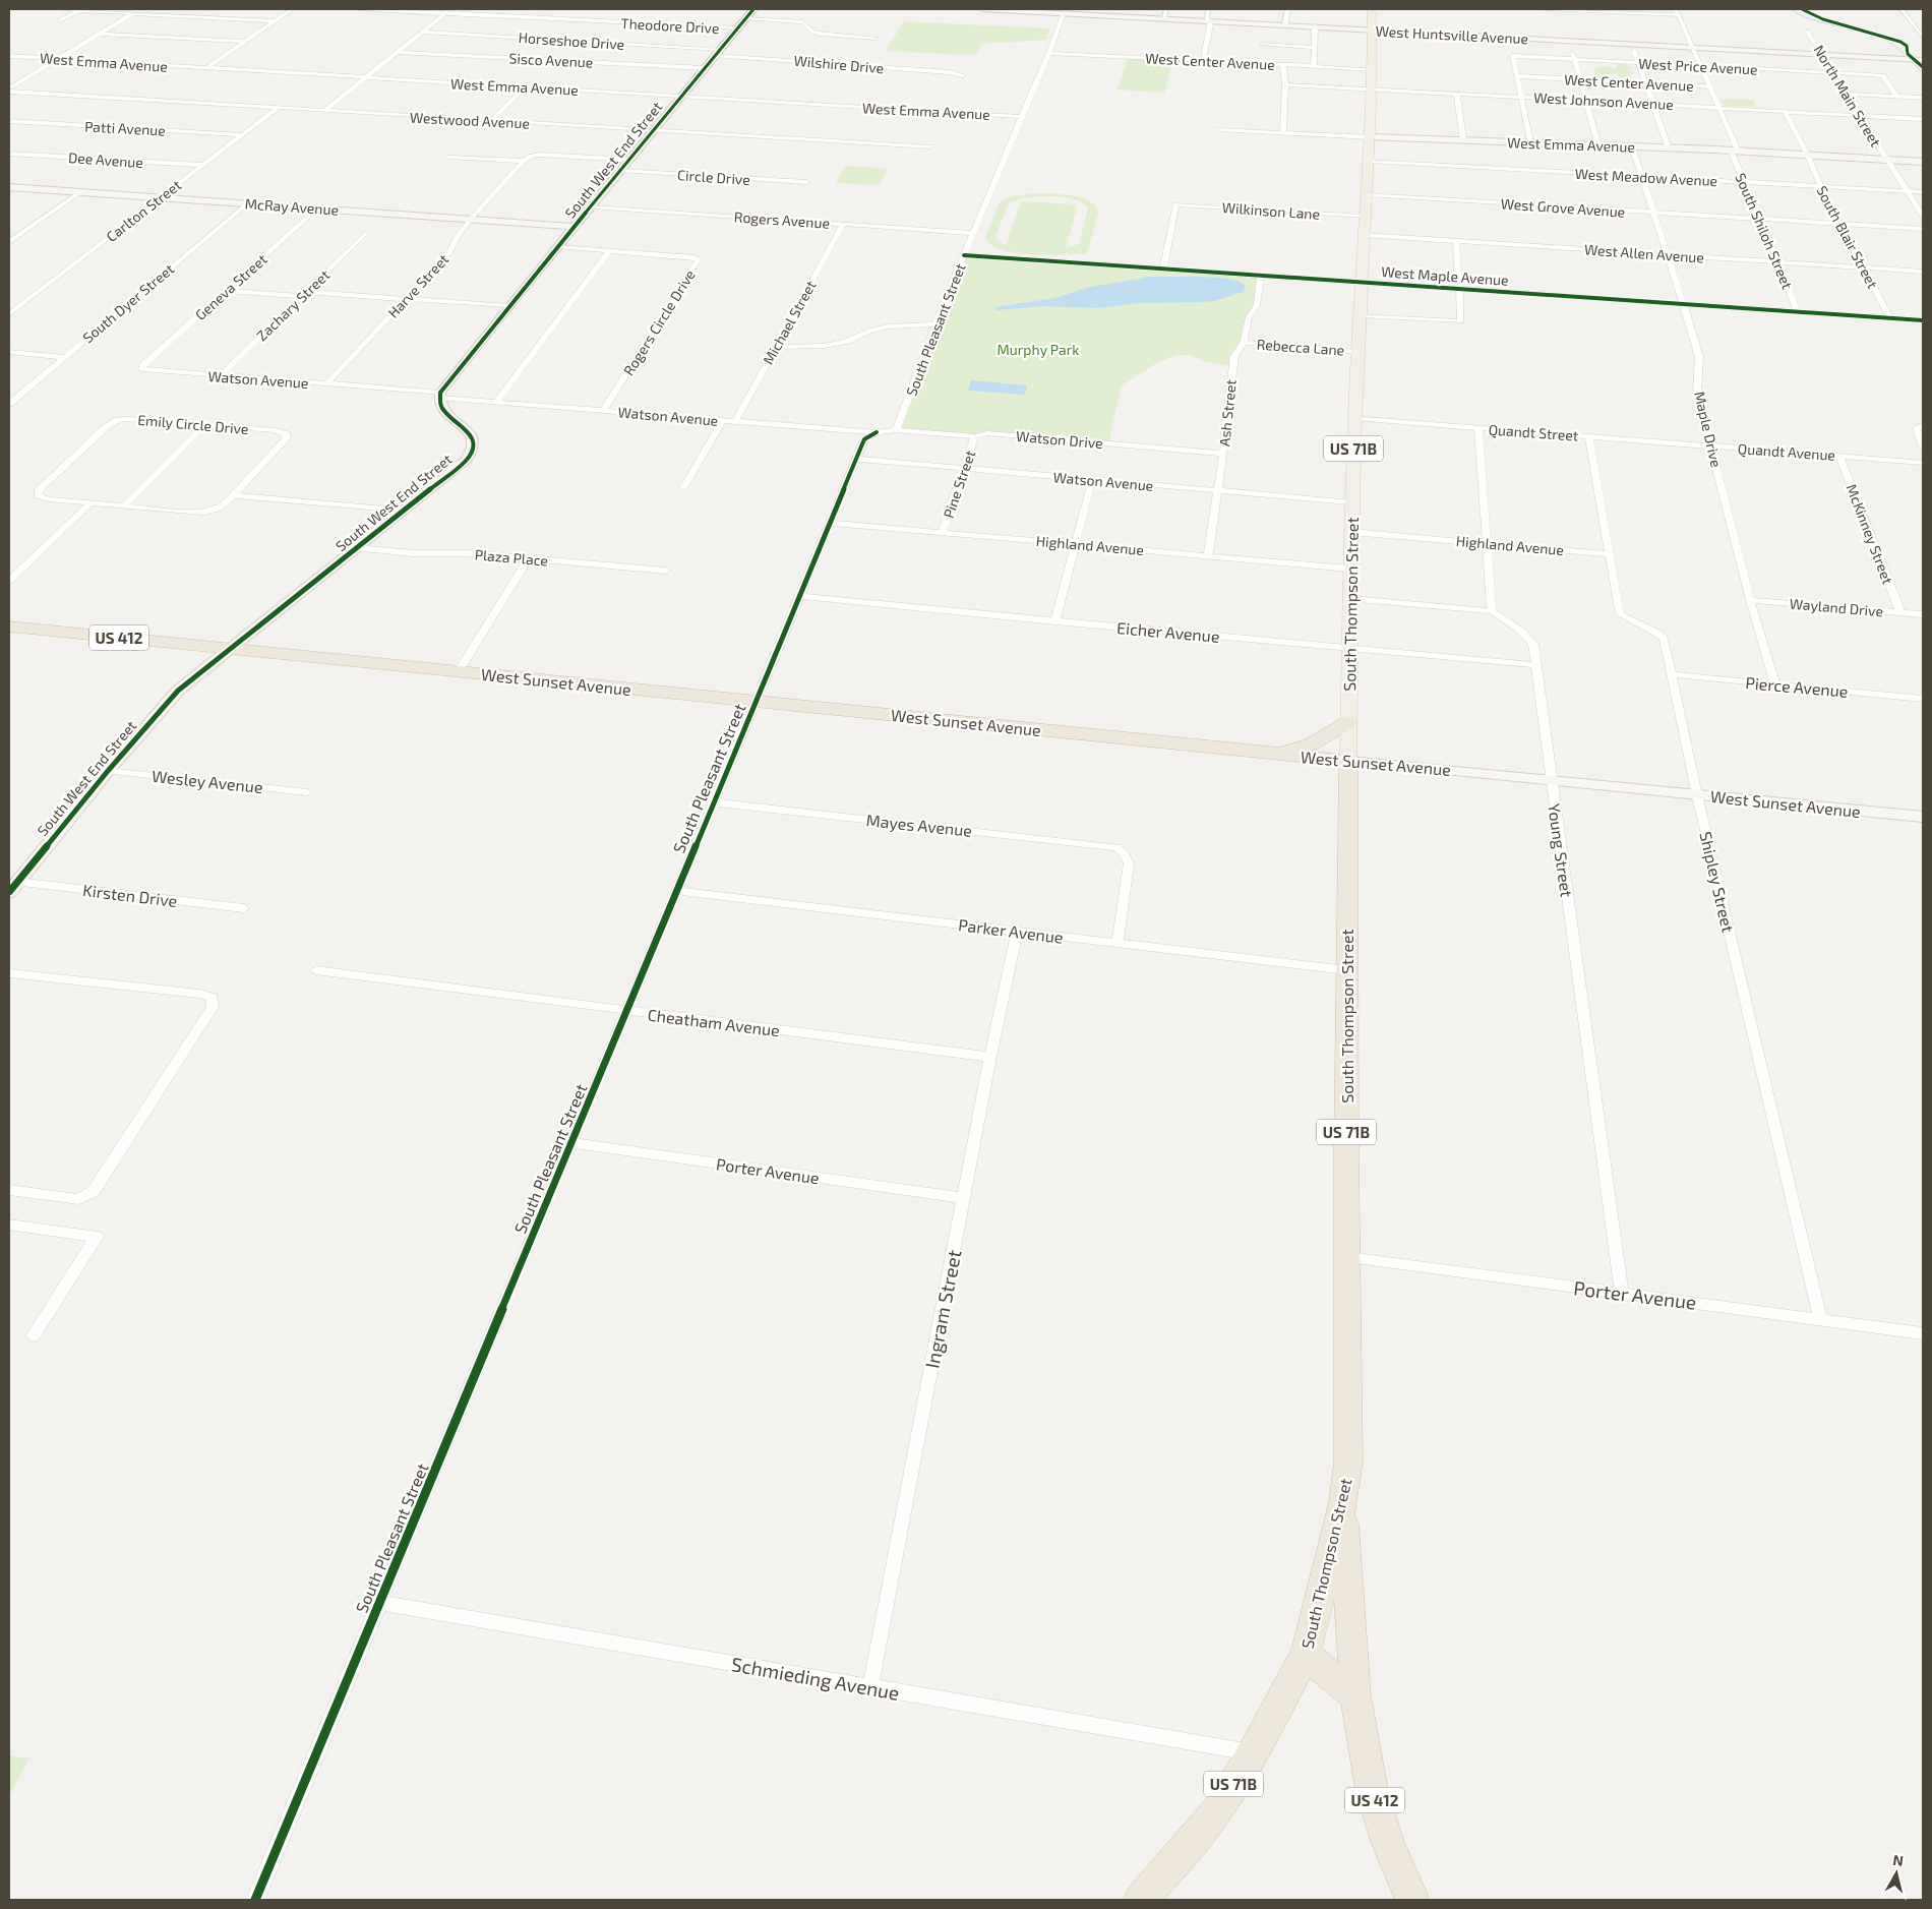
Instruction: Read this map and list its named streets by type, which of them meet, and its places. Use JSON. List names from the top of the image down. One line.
{"streets":{"highway":["US 71B","South Thompson Street","US 412","West Sunset Avenue"],"street":["Theodore Drive","West Huntsville Avenue","Horseshoe Drive","Sisco Avenue","West Center Avenue","West Emma Avenue","Wilshire Drive","West Price Avenue","North Main Street","West Johnson Avenue","Westwood Avenue","Patti Avenue","Dee Avenue","South West End Street","Circle Drive","West Meadow Avenue","McRay Avenue","West Grove Avenue","Carlton Street","Wilkinson Lane","Rogers Avenue","South Shiloh Street","South Blair Street","West Allen Avenue","West Maple Avenue","Harve Street","Geneva Street","South Dyer Street","Zachary Street","Rogers Circle Drive","Michael Street","South Pleasant Street","Rebecca Lane","Watson Avenue","Ash Street","Emily Circle Drive","Maple Drive","Quandt Street","Watson Drive","Quandt Avenue","Pine Street","McKinney Street","Highland Avenue","Plaza Place","Wayland Drive","Eicher Avenue","Pierce Avenue","Wesley Avenue","Mayes Avenue","Young Street","Shipley Street","Kirsten Drive","Parker Avenue","Cheatham Avenue","Porter Avenue","Ingram Street","Schmieding Avenue"]},"crossings":[["Theodore Drive","South West End Street"],["West Huntsville Avenue","North Main Street"],["West Huntsville Avenue","South Shiloh Street"],["West Huntsville Avenue","South Pleasant Street"],["West Huntsville Avenue","US 71B"],["Horseshoe Drive","Wilshire Drive"],["Horseshoe Drive","South West End Street"],["Sisco Avenue","South West End Street"],["West Center Avenue","West Price Avenue"],["West Center Avenue","South Shiloh Street"],["West Center Avenue","South Pleasant Street"],["West Center Avenue","US 71B"],["West Emma Avenue","North Main Street"],["West Emma Avenue","South West End Street"],["West Emma Avenue","South Shiloh Street"],["West Emma Avenue","South Blair Street"],["West Emma Avenue","South Pleasant Street"],["West Emma Avenue","Maple Drive"],["West Emma Avenue","US 71B"],["West Emma Avenue","South Thompson Street"],["Wilshire Drive","South West End Street"],["West Price Avenue","North Main Street"],["West Price Avenue","South Shiloh Street"],["North Main Street","West Johnson Avenue"],["North Main Street","West Meadow Avenue"],["West Johnson Avenue","South Shiloh Street"],["West Johnson Avenue","South Blair Street"],["West Johnson Avenue","US 71B"],["Westwood Avenue","South West End Street"],["Westwood Avenue","Carlton Street"],["Patti Avenue","Carlton Street"],["Dee Avenue","Carlton Street"],["South West End Street","Circle Drive"],["South West End Street","McRay Avenue"],["South West End Street","Rogers Avenue"],["South West End Street","Rogers Circle Drive"],["South West End Street","Watson Avenue"],["South West End Street","Plaza Place"],["South West End Street","West Sunset Avenue"],["South West End Street","Wesley Avenue"],["South West End Street","Kirsten Drive"],["West Meadow Avenue","South Shiloh Street"],["West Meadow Avenue","South Blair Street"],["West Meadow Avenue","Maple Drive"],["West Meadow Avenue","South Thompson Street"],["McRay Avenue","Carlton Street"],["McRay Avenue","Harve Street"],["McRay Avenue","Geneva Street"],["McRay Avenue","South Dyer Street"],["West Grove Avenue","South Shiloh Street"],["West Grove Avenue","South Blair Street"],["West Grove Avenue","Maple Drive"],["West Grove Avenue","South Thompson Street"],["Wilkinson Lane","West Maple Avenue"],["Wilkinson Lane","South Thompson Street"],["Rogers Avenue","Michael Street"],["Rogers Avenue","South Pleasant Street"],["South Shiloh Street","West Allen Avenue"],["South Shiloh Street","West Maple Avenue"],["South Blair Street","West Allen Avenue"],["South Blair Street","West Maple Avenue"],["West Allen Avenue","Maple Drive"],["West Allen Avenue","South Thompson Street"],["West Maple Avenue","South Pleasant Street"],["West Maple Avenue","Ash Street"],["West Maple Avenue","Maple Drive"],["West Maple Avenue","South Thompson Street"],["Harve Street","Watson Avenue"],["Geneva Street","Watson Avenue"],["Zachary Street","Watson Avenue"],["Rogers Circle Drive","Watson Avenue"],["Michael Street","Watson Avenue"],["South Pleasant Street","Watson Avenue"],["South Pleasant Street","Watson Drive"],["South Pleasant Street","Highland Avenue"],["South Pleasant Street","Eicher Avenue"],["South Pleasant Street","West Sunset Avenue"],["South Pleasant Street","Mayes Avenue"],["South Pleasant Street","Parker Avenue"],["South Pleasant Street","Cheatham Avenue"],["South Pleasant Street","Porter Avenue"],["South Pleasant Street","Schmieding Avenue"],["Rebecca Lane","Ash Street"],["Rebecca Lane","South Thompson Street"],["Watson Avenue","Ash Street"],["Watson Avenue","Watson Drive"],["Watson Avenue","Pine Street"],["Watson Avenue","South Thompson Street"],["Ash Street","Watson Drive"],["Ash Street","Highland Avenue"],["Maple Drive","Quandt Avenue"],["Maple Drive","Wayland Drive"],["Maple Drive","Pierce Avenue"],["Quandt Street","Quandt Avenue"],["Quandt Street","Shipley Street"],["Watson Drive","Pine Street"],["US 71B","South Thompson Street"],["Quandt Avenue","McKinney Street"],["Quandt Avenue","Shipley Street"],["Pine Street","Highland Avenue"],["McKinney Street","Wayland Drive"],["Highland Avenue","South Thompson Street"],["Highland Avenue","Shipley Street"],["South Thompson Street","Eicher Avenue"],["South Thompson Street","US 412"],["South Thompson Street","West Sunset Avenue"],["South Thompson Street","Parker Avenue"],["South Thompson Street","Porter Avenue"],["South Thompson Street","Schmieding Avenue"],["Eicher Avenue","Young Street"],["West Sunset Avenue","Young Street"],["West Sunset Avenue","Shipley Street"],["Pierce Avenue","Shipley Street"],["Mayes Avenue","Parker Avenue"],["Young Street","Porter Avenue"],["Shipley Street","Porter Avenue"],["Parker Avenue","Ingram Street"],["Cheatham Avenue","Ingram Street"],["Porter Avenue","Ingram Street"],["Ingram Street","Schmieding Avenue"]],"parks":["Murphy Park"],"north":"top"}
